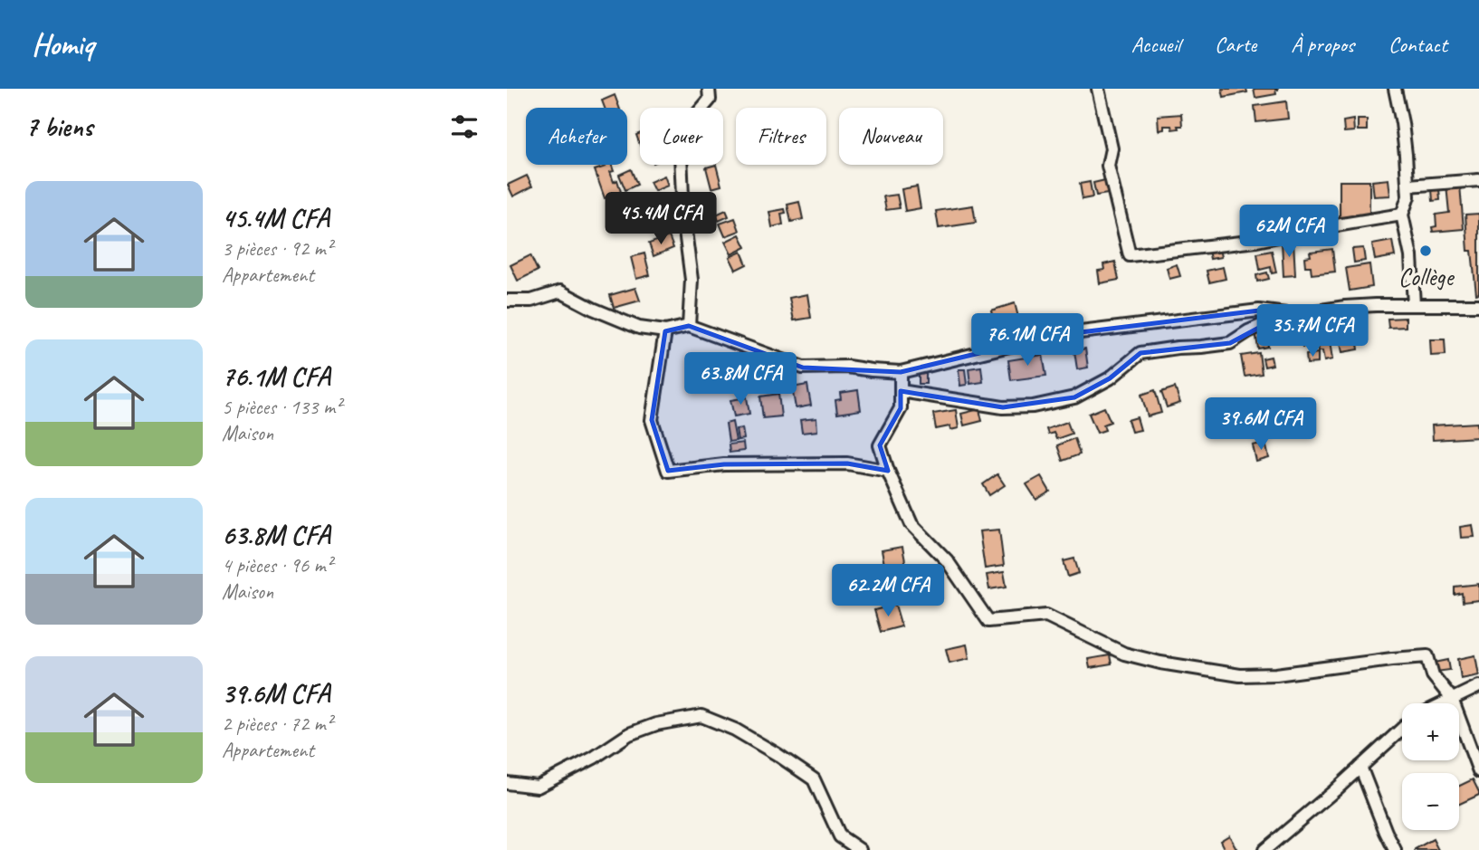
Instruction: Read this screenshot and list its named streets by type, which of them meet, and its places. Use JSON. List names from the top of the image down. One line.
{"places":["Collège"],"page":{"header":"Homiq","nav":["Accueil","Carte","À propos","Contact"],"heading":"7 biens","chip":["Acheter","Louer","Filtres","Nouveau"],"list":[{"name":"45.4M CFA","note":"3 pièces · 92 m² · Appartement"},{"name":"76.1M CFA","note":"5 pièces · 133 m² · Maison"},{"name":"63.8M CFA","note":"4 pièces · 96 m² · Maison"},{"name":"39.6M CFA","note":"2 pièces · 72 m² · Appartement"}],"price":["45.4M CFA","62M CFA","35.7M CFA","76.1M CFA","63.8M CFA","39.6M CFA","62.2M CFA"],"map_buttons":["+","−"]}}
